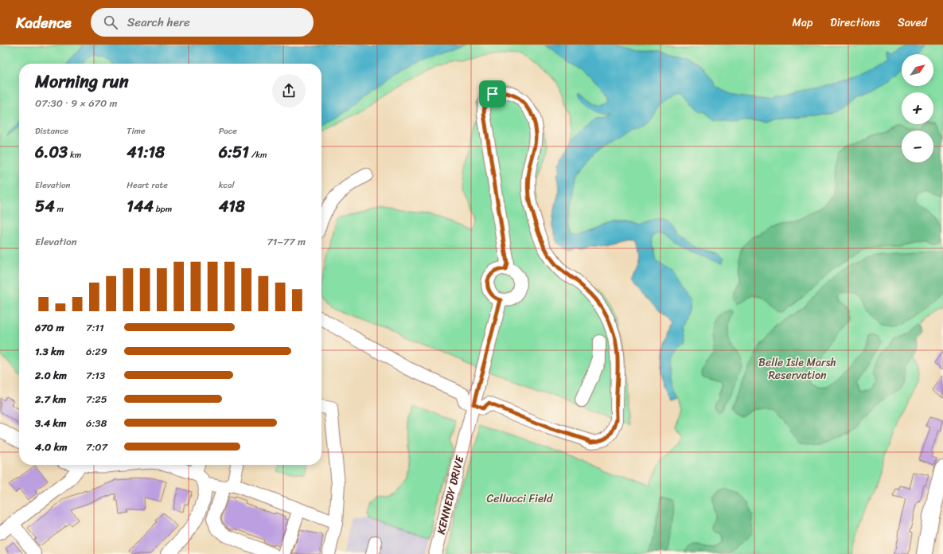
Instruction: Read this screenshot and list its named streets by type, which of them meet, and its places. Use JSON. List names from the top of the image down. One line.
{"streets":{"street":["KENNEDY DRIVE"]},"parks":["Belle Isle Marsh Reservation","Cellucci Field"],"north":"top right","page":{"header":"Kadence","search":"Search here","nav":["Map","Directions","Saved"],"map_buttons":["+","−"],"heading":["Morning run","07:30 · 9 × 670 m"],"stats":[["Distance","6.03 km"],["Time","41:18"],["Pace","6:51 /km"],["Elevation","54 m"],["Heart rate","144 bpm"],["kcal","418"]],"chart":["Elevation","71–77 m"],"list":[{"name":"670 m","note":"7:11"},{"name":"1.3 km","note":"6:29"},{"name":"2.0 km","note":"7:13"},{"name":"2.7 km","note":"7:25"},{"name":"3.4 km","note":"6:38"},{"name":"4.0 km","note":"7:07"}]}}
